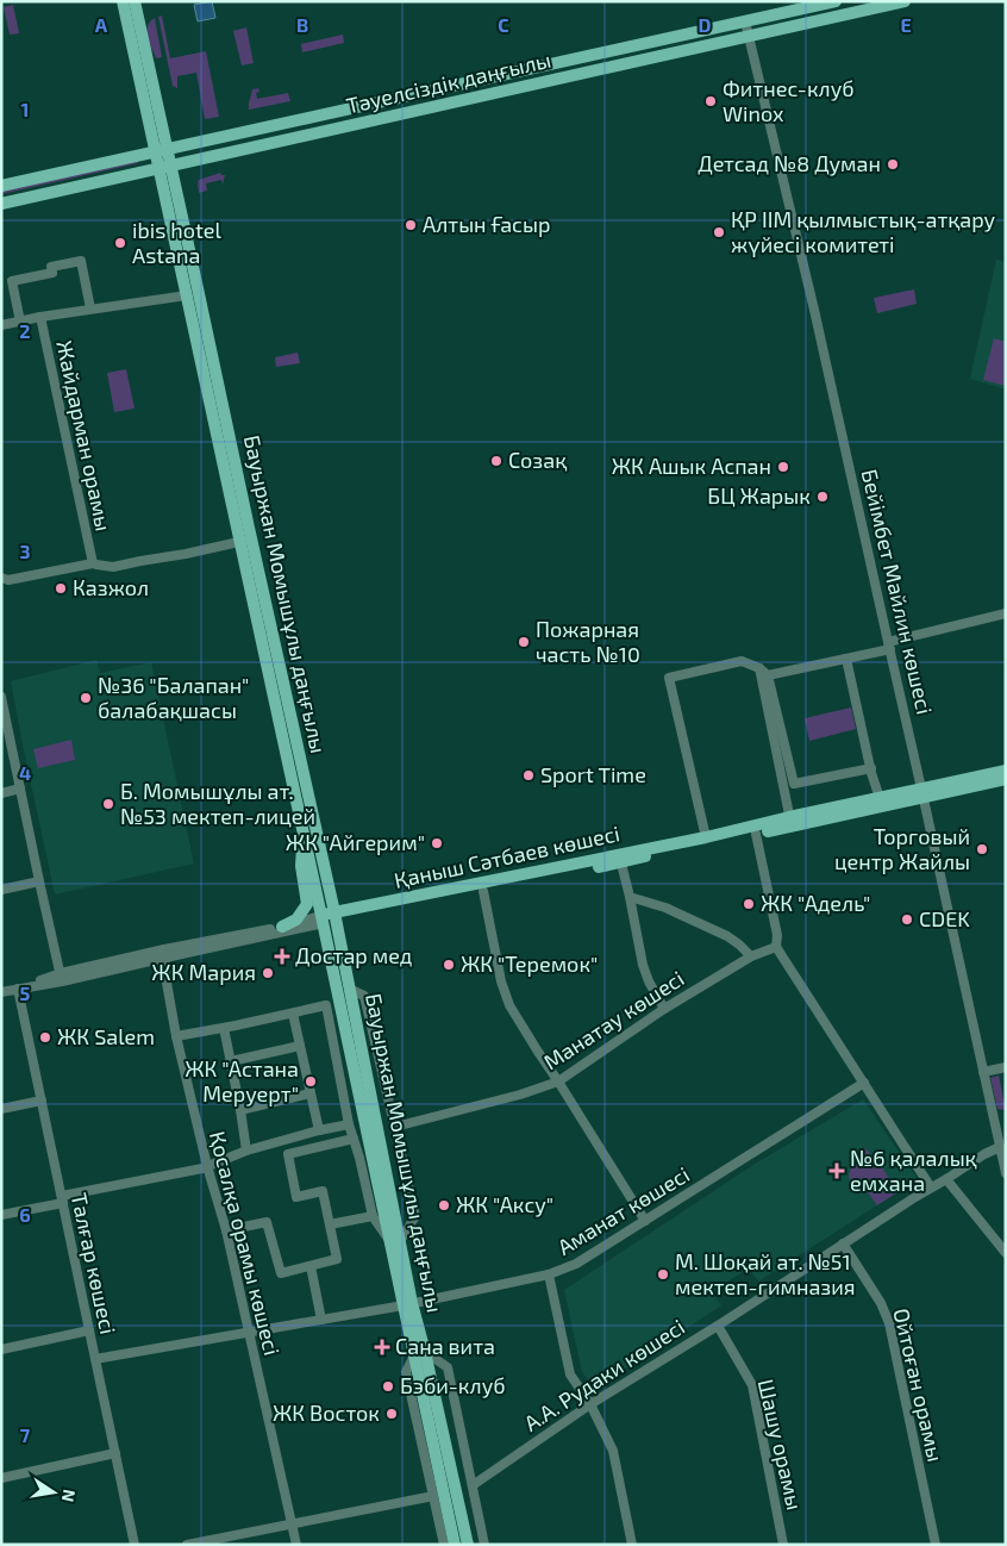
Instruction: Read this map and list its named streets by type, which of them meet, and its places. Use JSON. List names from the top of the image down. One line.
{"streets":{"main road":["Тәуелсіздік даңғылы","Бауыржан Момышұлы даңғылы","Қаныш Сәтбаев көшесі"],"street":["Жайдарман орамы","Бейімбет Майлин көшесі","Манатау көшесі","Аманат көшесі","Қосалқа орамы көшесі","Талғар көшесі","А.А. Рудаки көшесі","Ойтоған орамы","Шашу орамы"]},"crossings":[["Тәуелсіздік даңғылы","Бейімбет Майлин көшесі"],["Тәуелсіздік даңғылы","Бауыржан Момышұлы даңғылы"],["Бейімбет Майлин көшесі","Қаныш Сәтбаев көшесі"],["Бейімбет Майлин көшесі","А.А. Рудаки көшесі"],["Бауыржан Момышұлы даңғылы","Қаныш Сәтбаев көшесі"],["Бауыржан Момышұлы даңғылы","Аманат көшесі"],["Қаныш Сәтбаев көшесі","Қосалқа орамы көшесі"],["Қаныш Сәтбаев көшесі","Талғар көшесі"],["Аманат көшесі","Қосалқа орамы көшесі"],["Аманат көшесі","Талғар көшесі"],["А.А. Рудаки көшесі","Ойтоған орамы"],["А.А. Рудаки көшесі","Шашу орамы"]],"places":{"other":["Фитнес-клуб Winox","Детсад №8 Думан","Алтын Ғасыр","ҚР ІІМ қылмыстық-атқару жүйесі комитеті","ibis hotel Astana","Созақ","ЖК Ашык Аспан","БЦ Жарык","Казжол","Пожарная часть №10","№36 \"Балапан\" балабақшасы","Sport Time","Б. Момышұлы ат. №53 мектеп-лицей","ЖК \"Айгерим\"","Торговый центр Жайлы","ЖК \"Адель\"","CDEK","ЖК \"Теремок\"","ЖК Мария","ЖК Salem","ЖК \"Астана Меруерт\"","ЖК \"Аксу\"","М. Шоқай ат. №51 мектеп-гимназия","Бэби-клуб","ЖК Восток"],"health":["Достар мед","№6 қалалық емхана","Сана вита"]},"north":"right","grid":{"columns":["A","B","C","D","E"],"rows":["1","2","3","4","5","6","7"]}}
